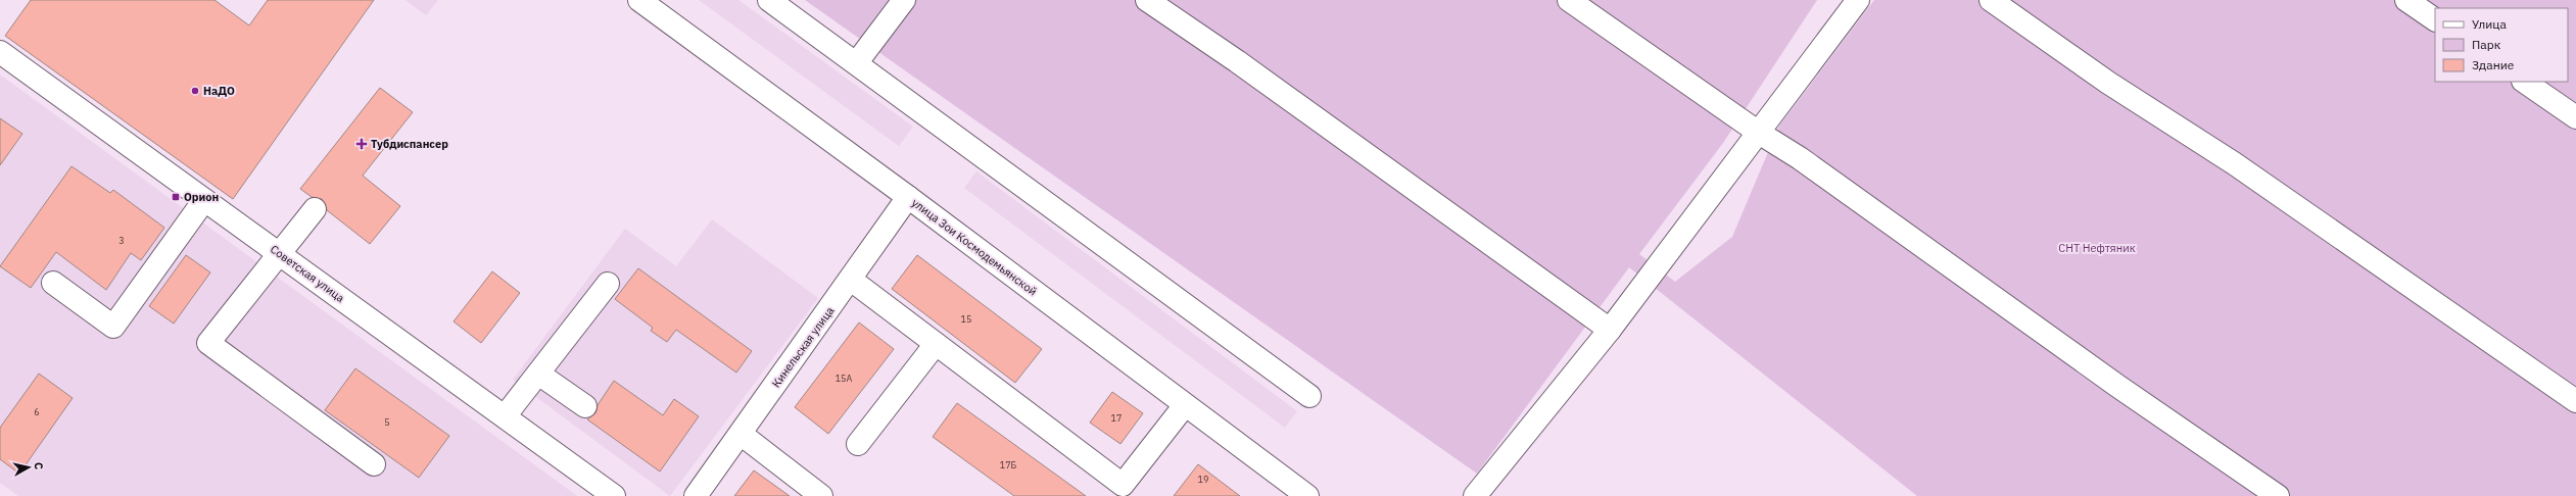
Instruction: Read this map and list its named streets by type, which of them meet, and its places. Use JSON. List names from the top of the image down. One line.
{"streets":{"street":["улица Зои Космодемьянской","Советская улица","Кинельская улица"]},"crossings":[["улица Зои Космодемьянской","Кинельская улица"]],"parks":["СНТ Нефтяник"],"places":{"other":["НаДО"],"health":["Тубдиспансер"],"transit":["Орион"]},"house_numbers":["3","15","15А","6","17","5","17Б","19"],"legend":["Улица","Парк","Здание"],"north":"right"}
